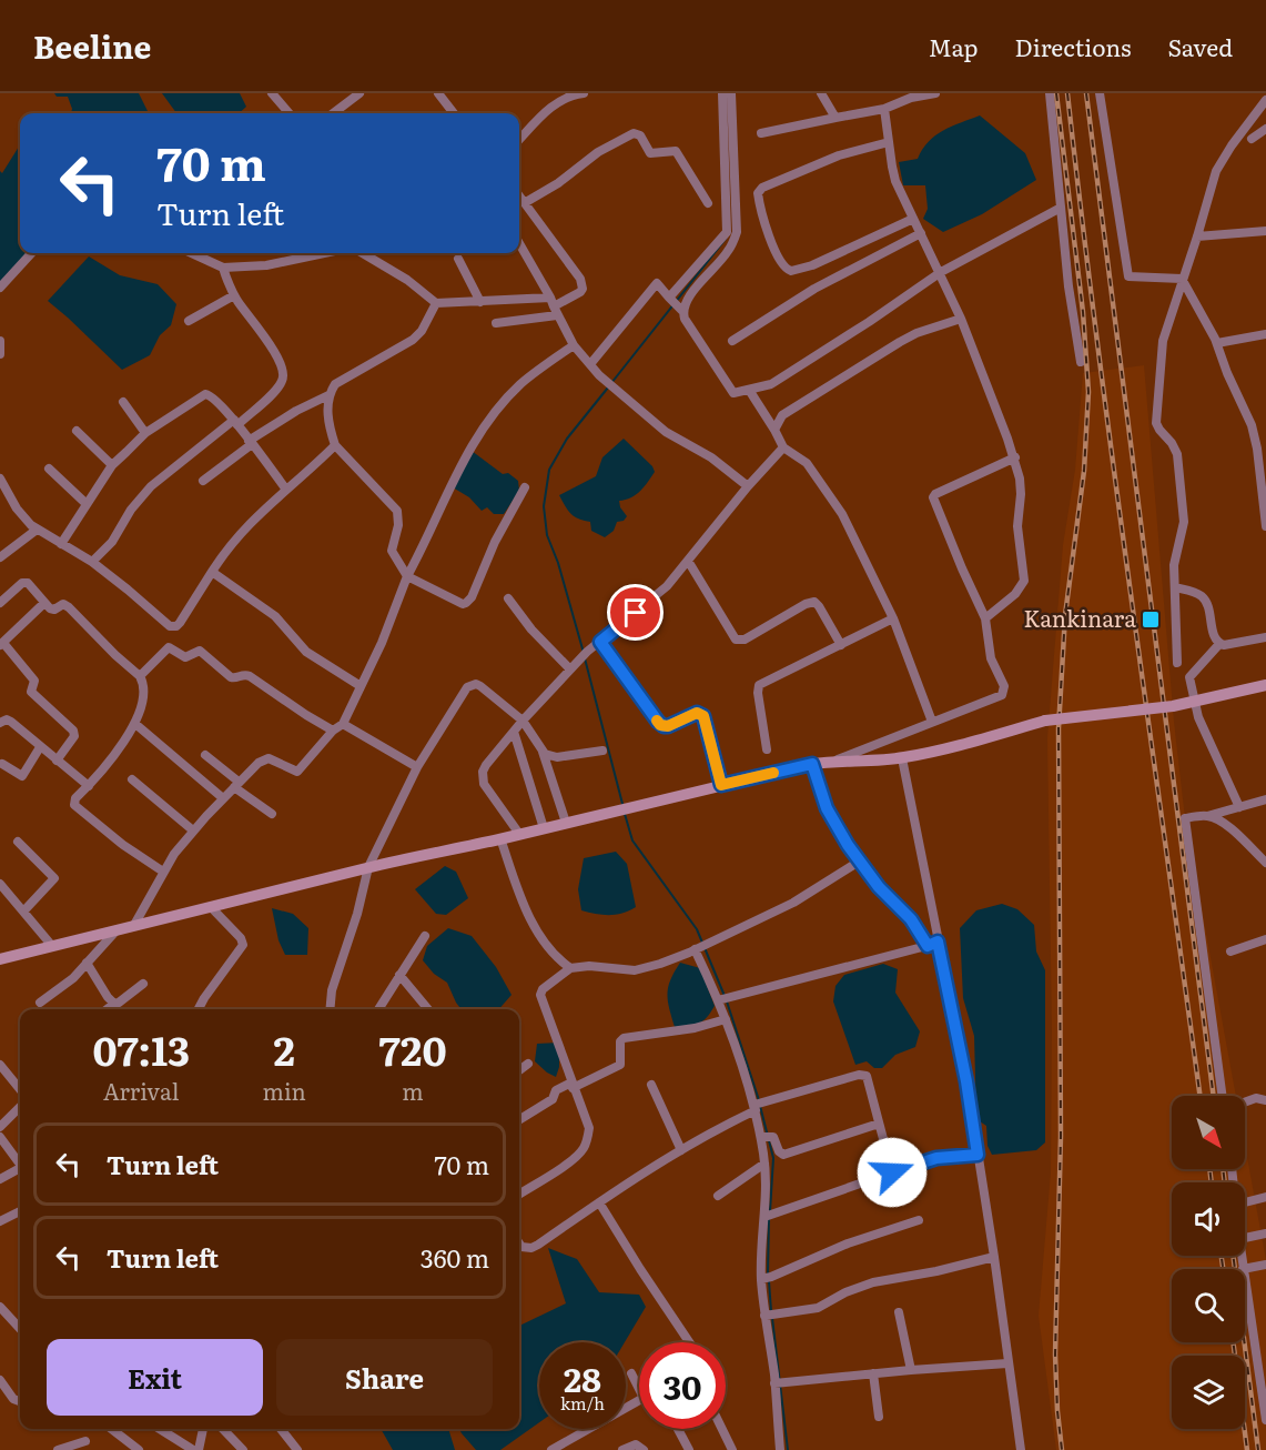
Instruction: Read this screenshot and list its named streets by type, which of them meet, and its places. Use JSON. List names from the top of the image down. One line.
{"places":{"transit":["Kankinara"]},"north":"bottom right","page":{"header":"Beeline","nav":["Map","Directions","Saved"],"turn":["70 m","Turn left"],"eta":["07:13","Arrival","2","min","720","m"],"list":[{"name":"Turn left","value":"70 m"},{"name":"Turn left","value":"360 m"}],"buttons":["Exit","Share"],"speed":"28 km/h","limit":"30"}}
